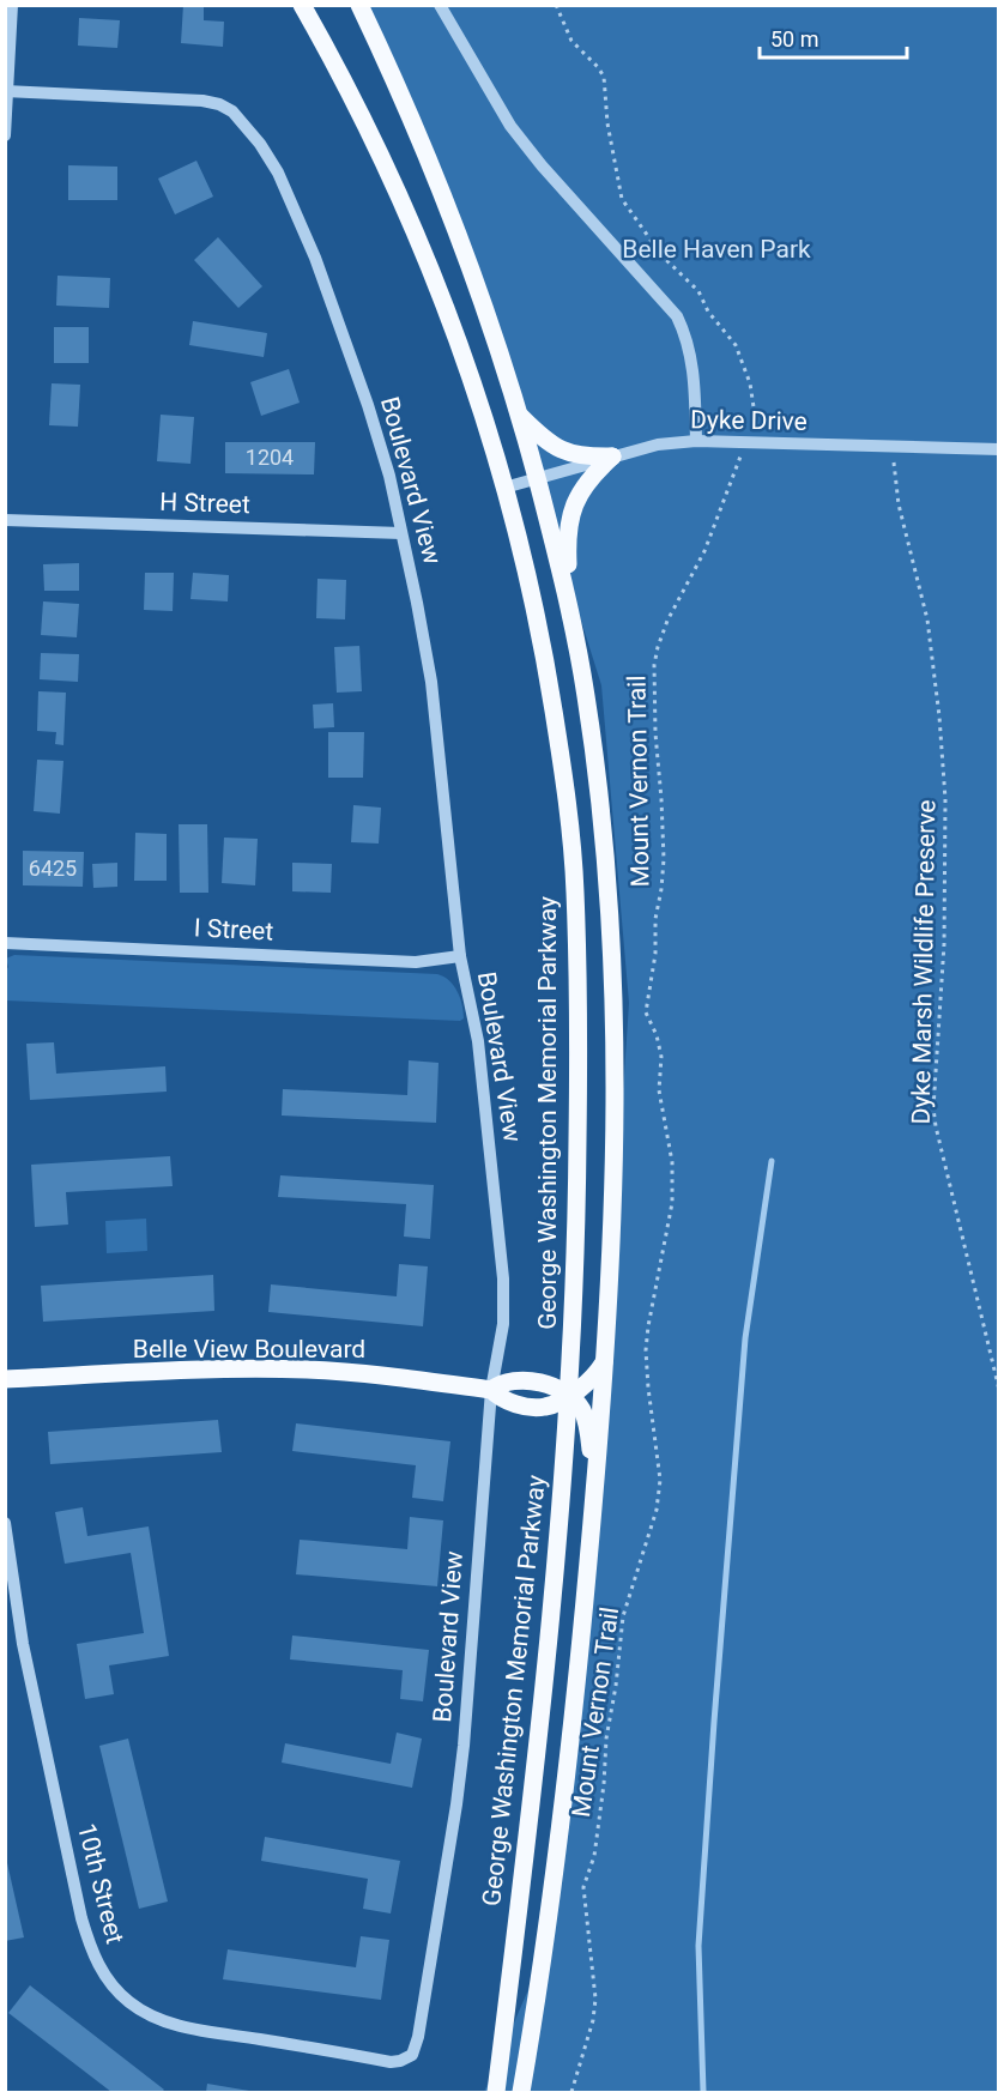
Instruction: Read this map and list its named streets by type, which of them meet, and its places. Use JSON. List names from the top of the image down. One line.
{"streets":{"main road":["George Washington Memorial Parkway","Belle View Boulevard"],"street":["Dyke Drive","Boulevard View","H Street","I Street","10th Street"],"path":["Mount Vernon Trail","Dyke Marsh Wildlife Preserve"]},"crossings":[["Dyke Drive","Mount Vernon Trail"],["Dyke Drive","Dyke Marsh Wildlife Preserve"],["Dyke Drive","George Washington Memorial Parkway"],["Boulevard View","H Street"],["Boulevard View","I Street"],["Boulevard View","Belle View Boulevard"],["Boulevard View","10th Street"],["George Washington Memorial Parkway","Belle View Boulevard"]],"parks":["Belle Haven Park"],"house_numbers":["1204","6425"],"scale_bar":"50 m"}
